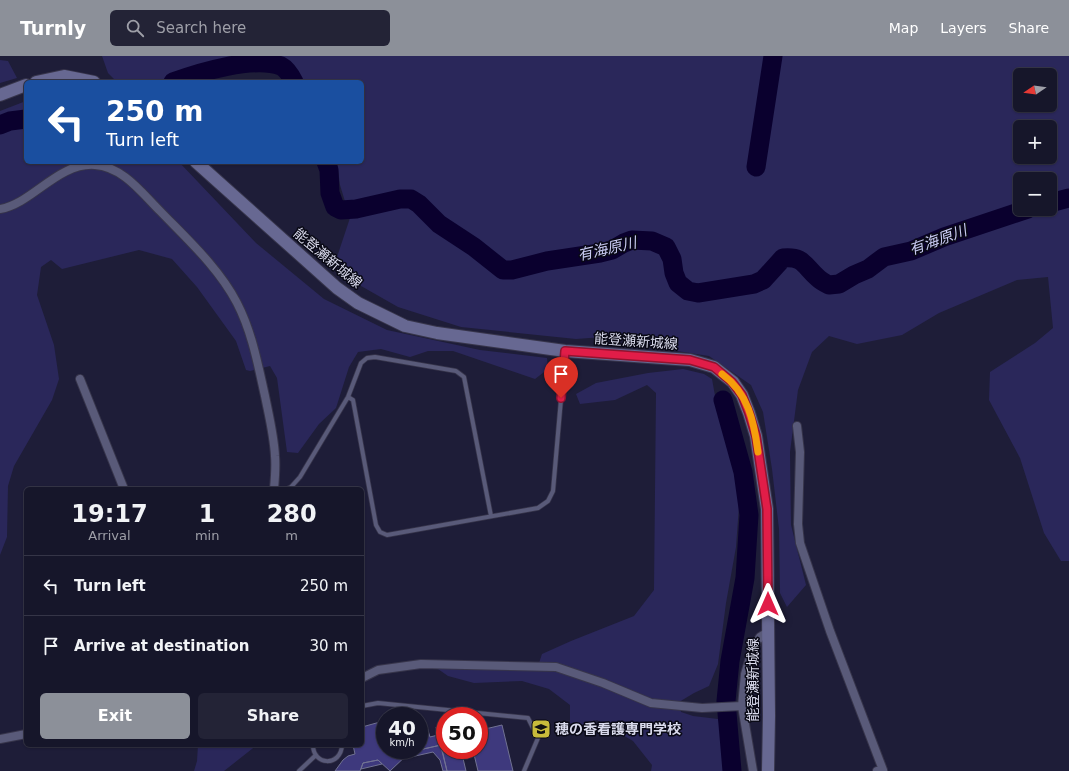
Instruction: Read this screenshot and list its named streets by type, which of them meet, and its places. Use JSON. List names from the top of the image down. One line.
{"streets":{"main road":["能登瀬新城線"]},"water":["有海原川"],"places":{"school or university":["穂の香看護専門学校"]},"north":"left","page":{"header":"Turnly","search":"Search here","nav":["Map","Layers","Share"],"map_buttons":["+","−"],"turn":["250 m","Turn left"],"eta":["19:17","Arrival","1","min","280","m"],"list":[{"name":"Turn left","value":"250 m"},{"name":"Arrive at destination","value":"30 m"}],"buttons":["Exit","Share"],"speed":"40 km/h","limit":"50"}}
